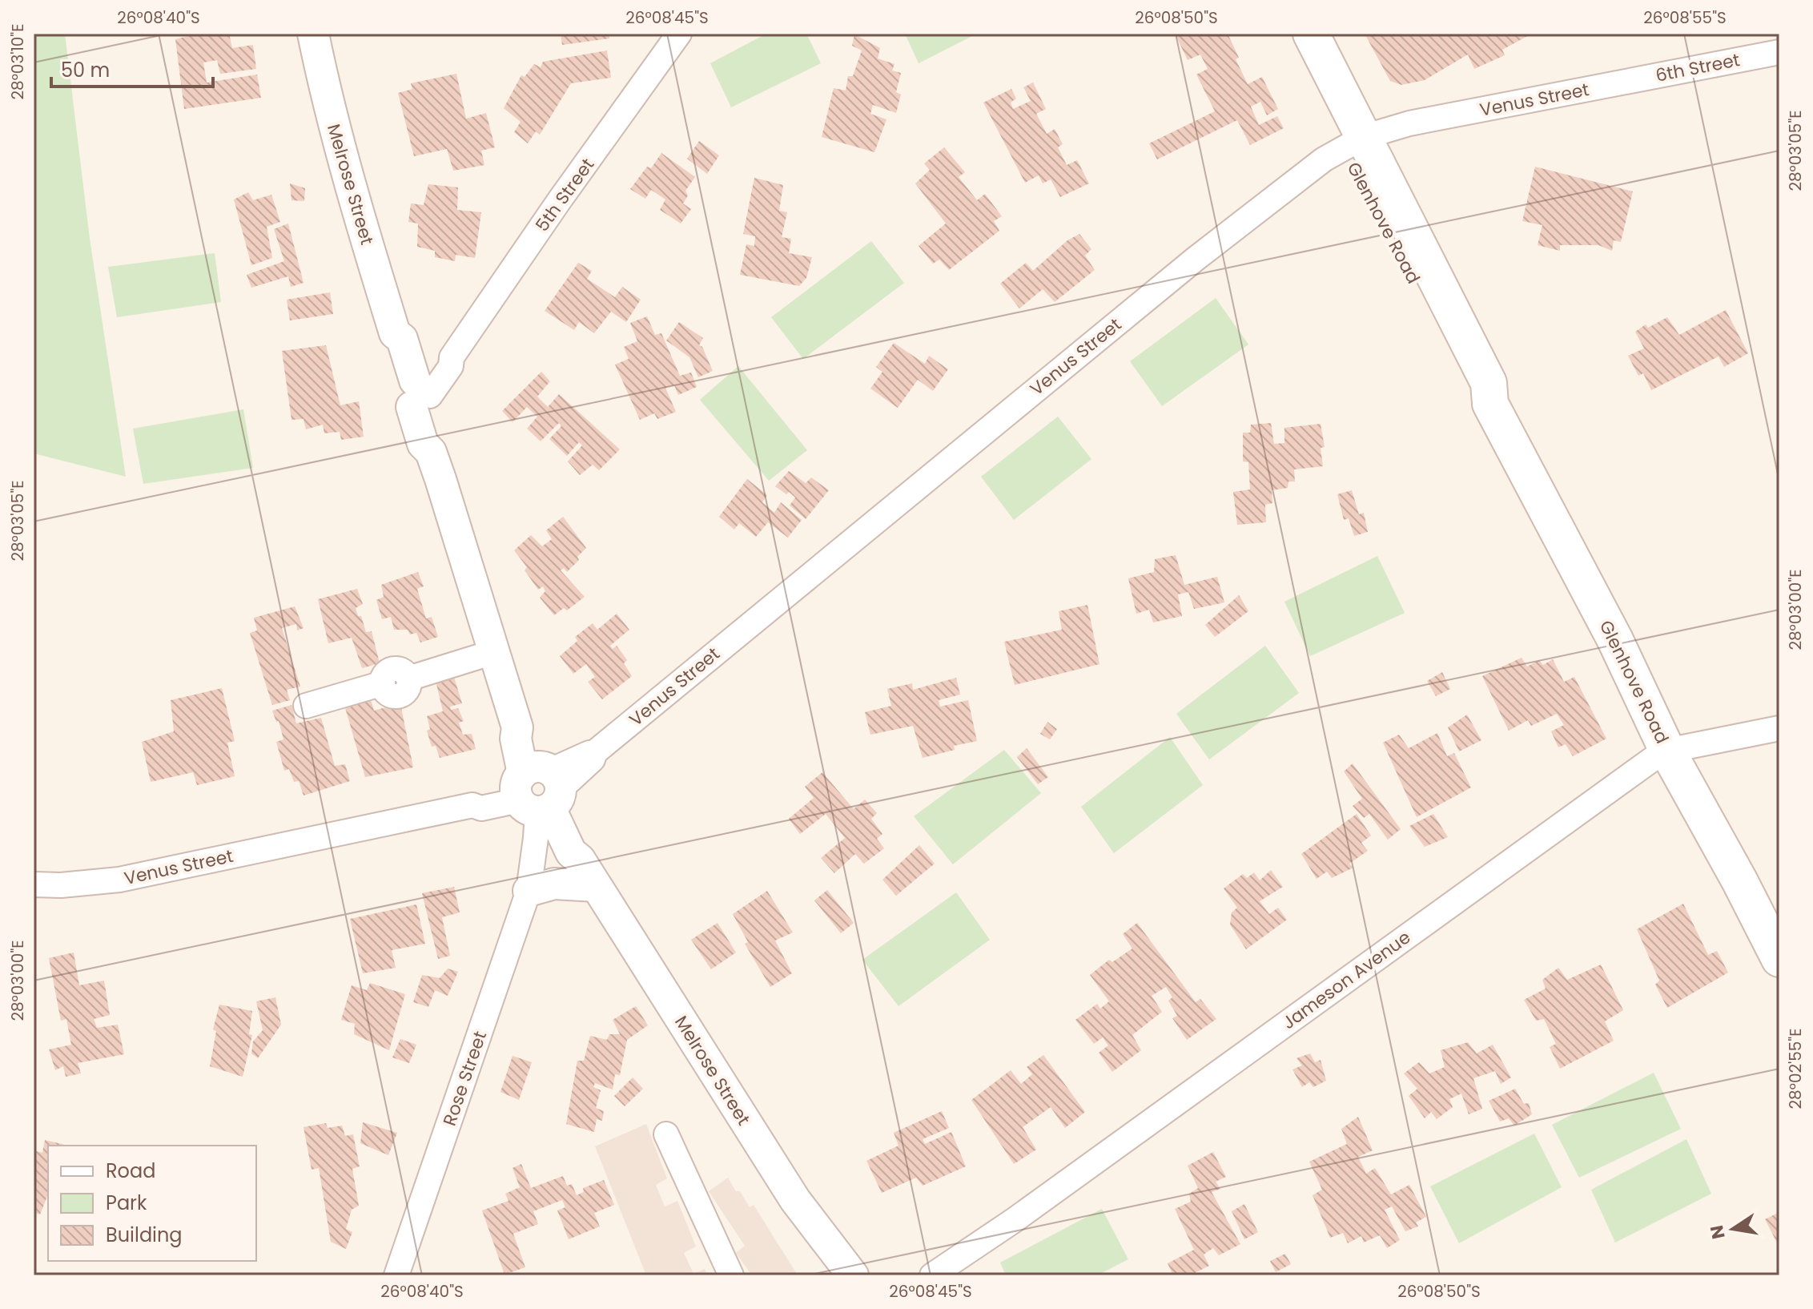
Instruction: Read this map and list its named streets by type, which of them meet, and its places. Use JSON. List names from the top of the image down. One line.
{"streets":{"main road":["Glenhove Road"],"street":["6th Street","Venus Street","Melrose Street","5th Street","Jameson Avenue","Rose Street"]},"crossings":[["6th Street","Venus Street"],["Venus Street","Melrose Street"],["Venus Street","Glenhove Road"],["Venus Street","Rose Street"],["Melrose Street","5th Street"],["Melrose Street","Rose Street"],["Glenhove Road","Jameson Avenue"]],"legend":["Road","Park","Building"],"scale_bar":"50 m","north":"left","coordinates":["26°08'40\"S","26°08'45\"S","26°08'50\"S","26°08'55\"S","28°03'10\"E","28°03'05\"E","28°03'00\"E","28°02'55\"E"]}
